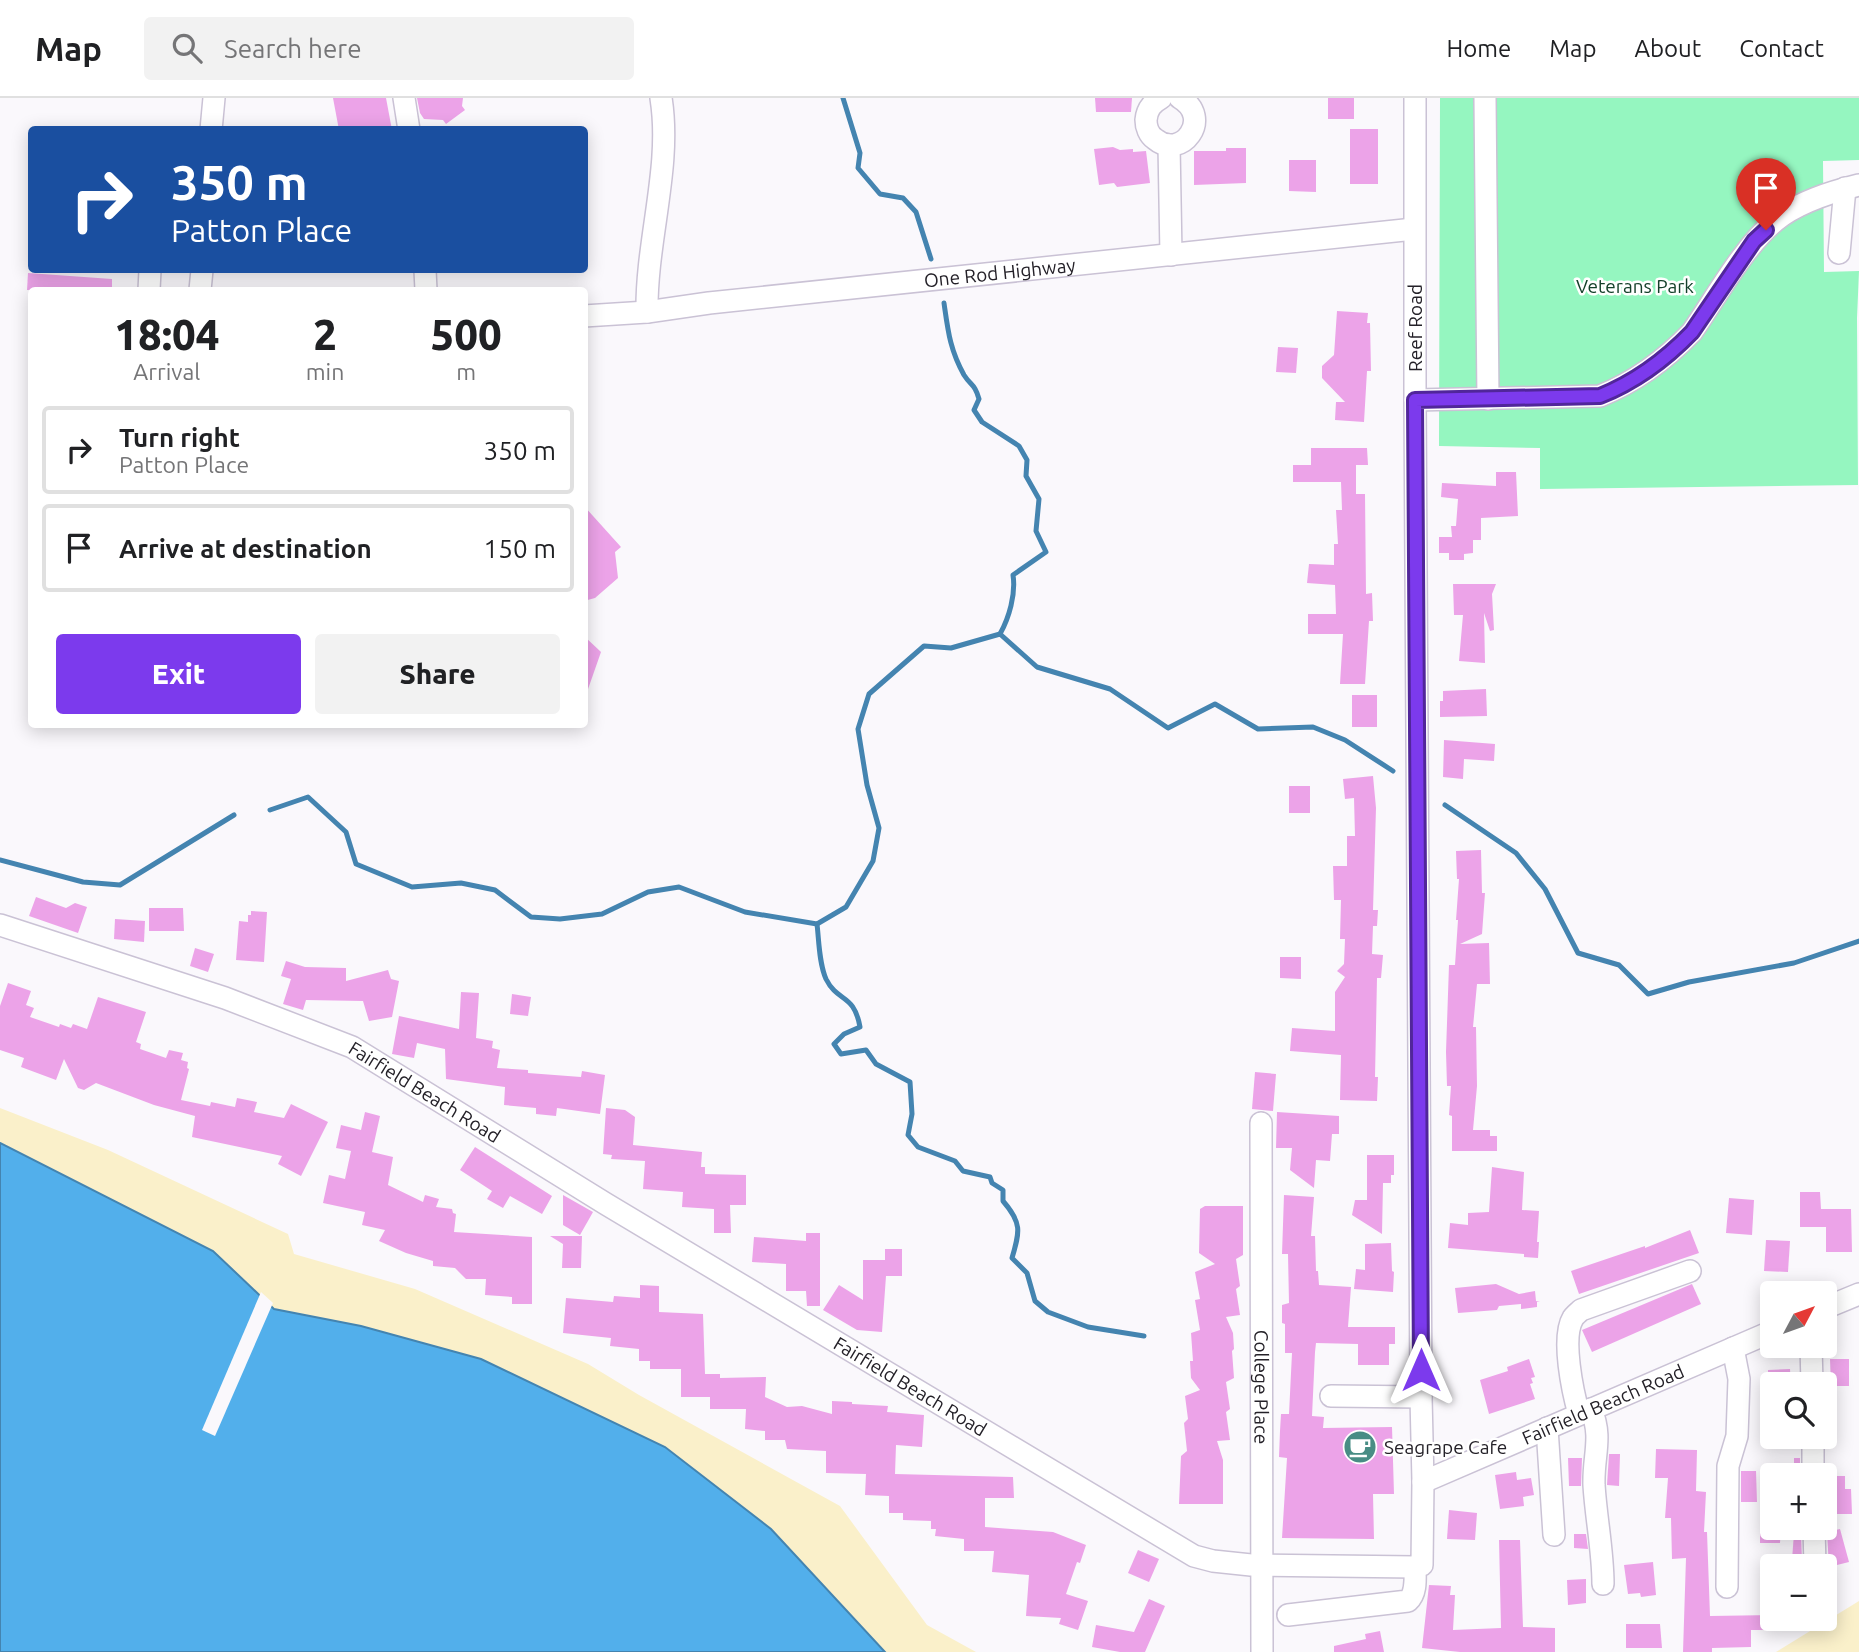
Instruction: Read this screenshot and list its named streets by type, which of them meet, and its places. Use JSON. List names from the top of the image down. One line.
{"streets":{"street":["One Rod Highway","Reef Road","Fairfield Beach Road","College Place"]},"crossings":[["One Rod Highway","Reef Road"],["Reef Road","Fairfield Beach Road"],["Fairfield Beach Road","College Place"]],"parks":["Veterans Park"],"places":{"cafe":["Seagrape Cafe"]},"north":"top right","page":{"header":"Map","search":"Search here","nav":["Home","Map","About","Contact"],"turn":["350 m","Patton Place"],"eta":["18:04","Arrival","2","min","500","m"],"list":[{"name":"Turn right","note":"Patton Place","value":"350 m"},{"name":"Arrive at destination","value":"150 m"}],"buttons":["Exit","Share"],"map_buttons":["+","−"]}}
